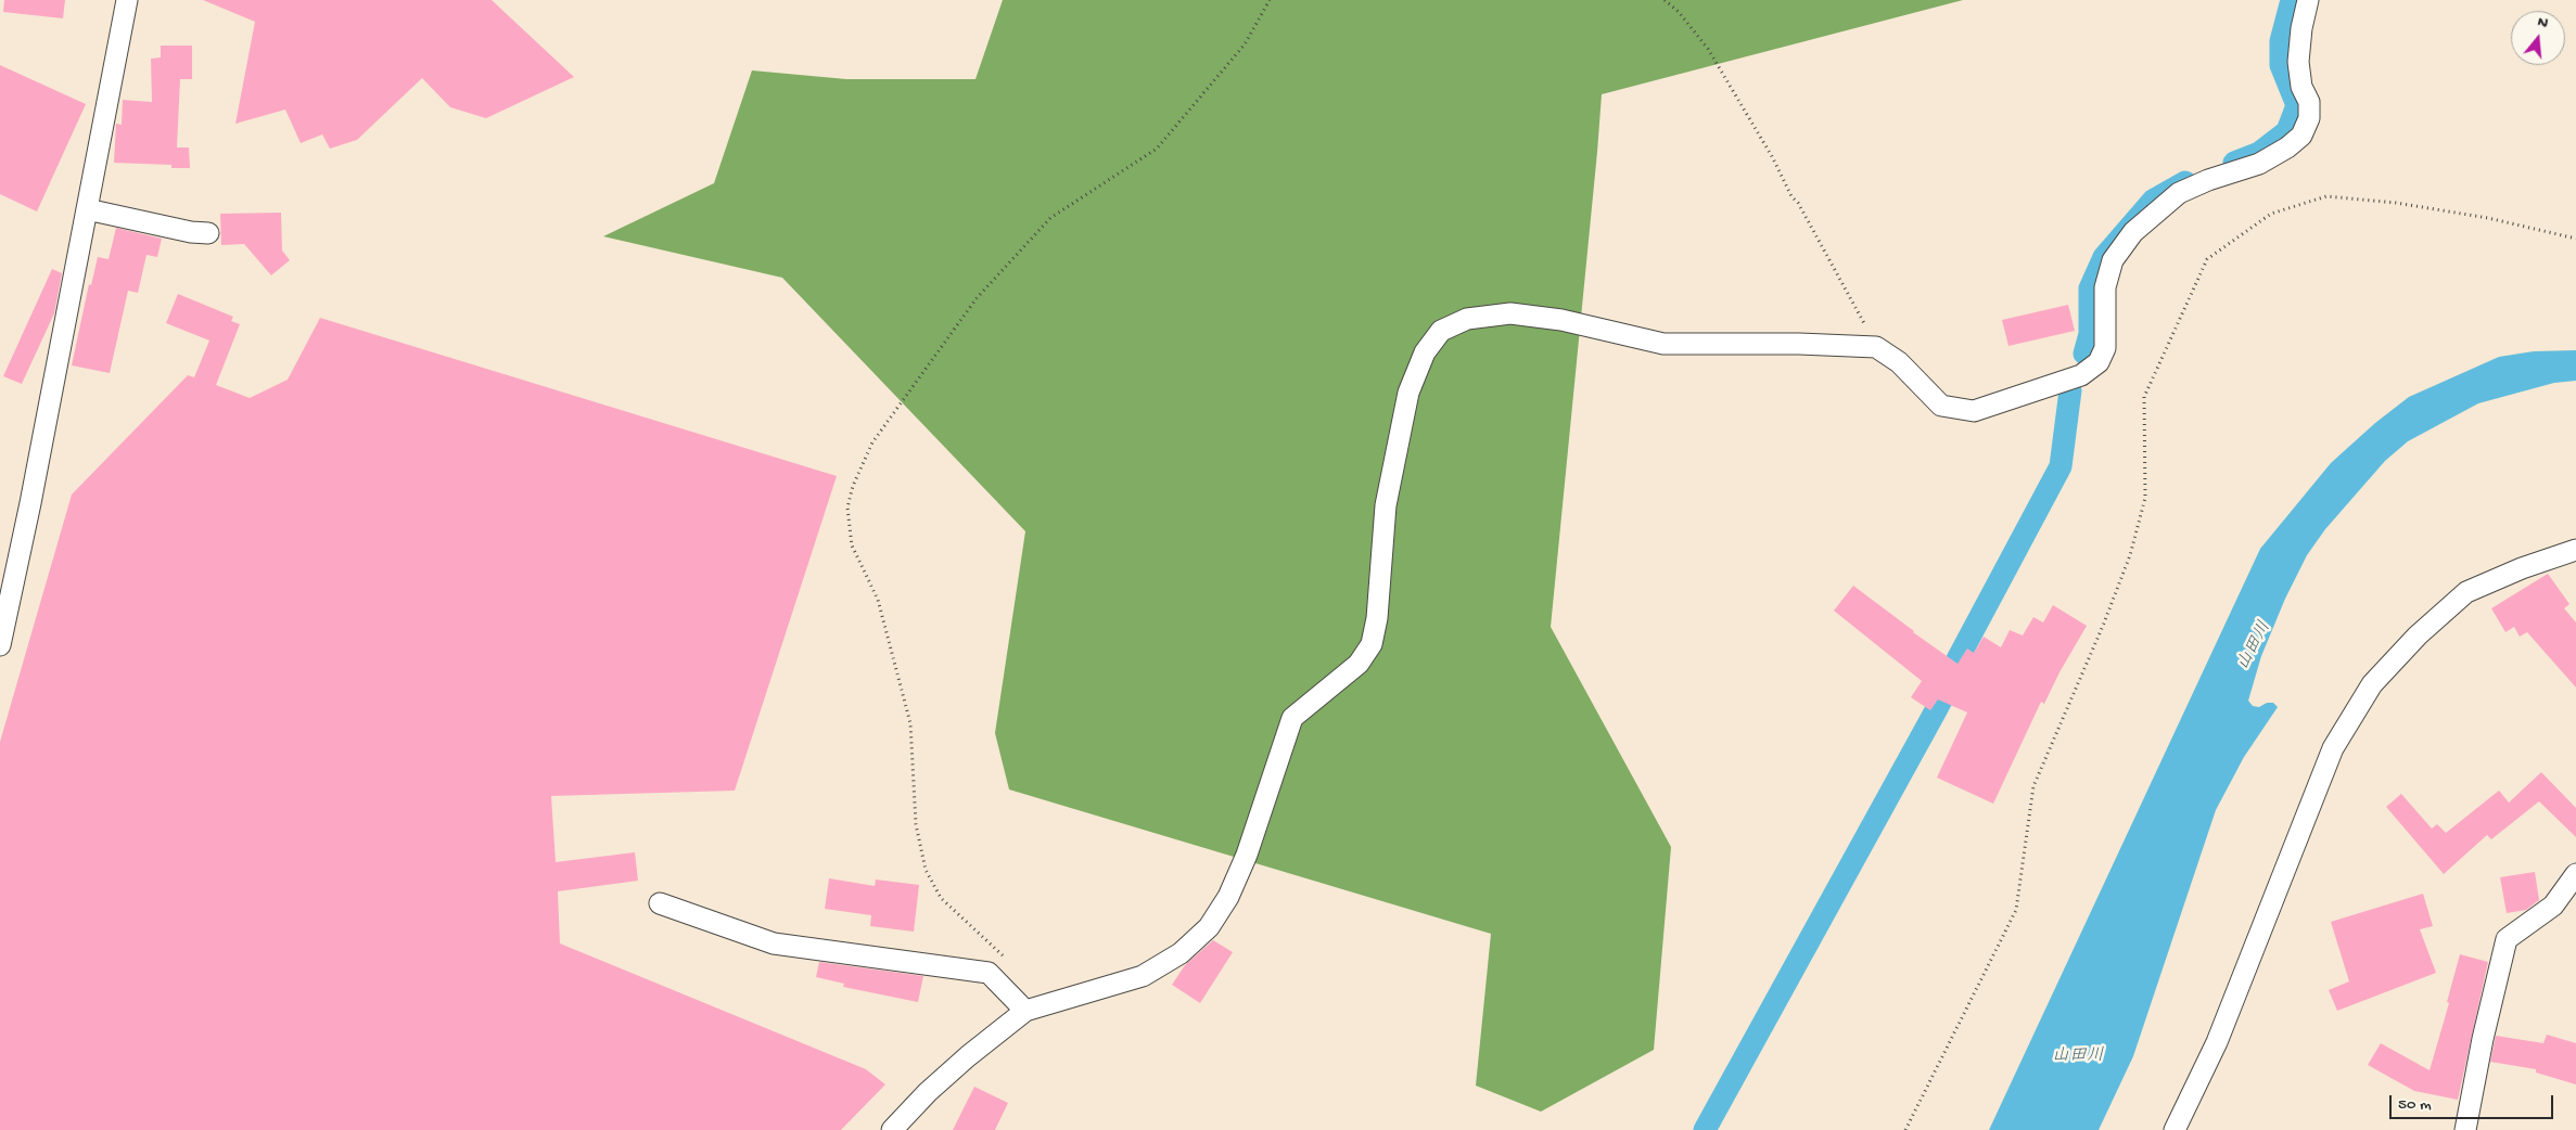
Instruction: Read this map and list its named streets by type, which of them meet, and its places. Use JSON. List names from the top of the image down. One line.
{"water":["山田川"],"scale_bar":"50 m","north":"top"}
